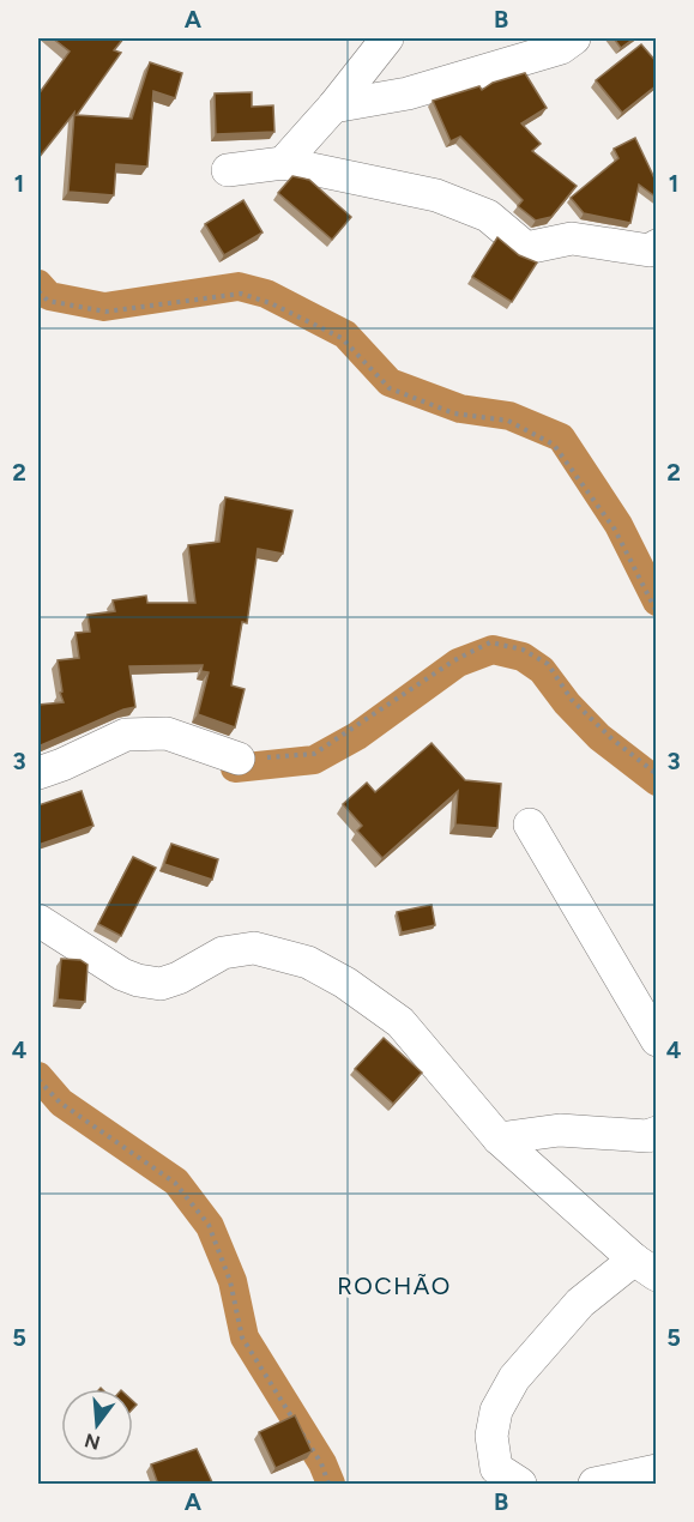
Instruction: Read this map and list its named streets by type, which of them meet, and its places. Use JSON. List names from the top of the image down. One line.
{"districts":["ROCHÃO"],"north":"bottom","grid":{"columns":["A","B"],"rows":["1","2","3","4","5"]}}
